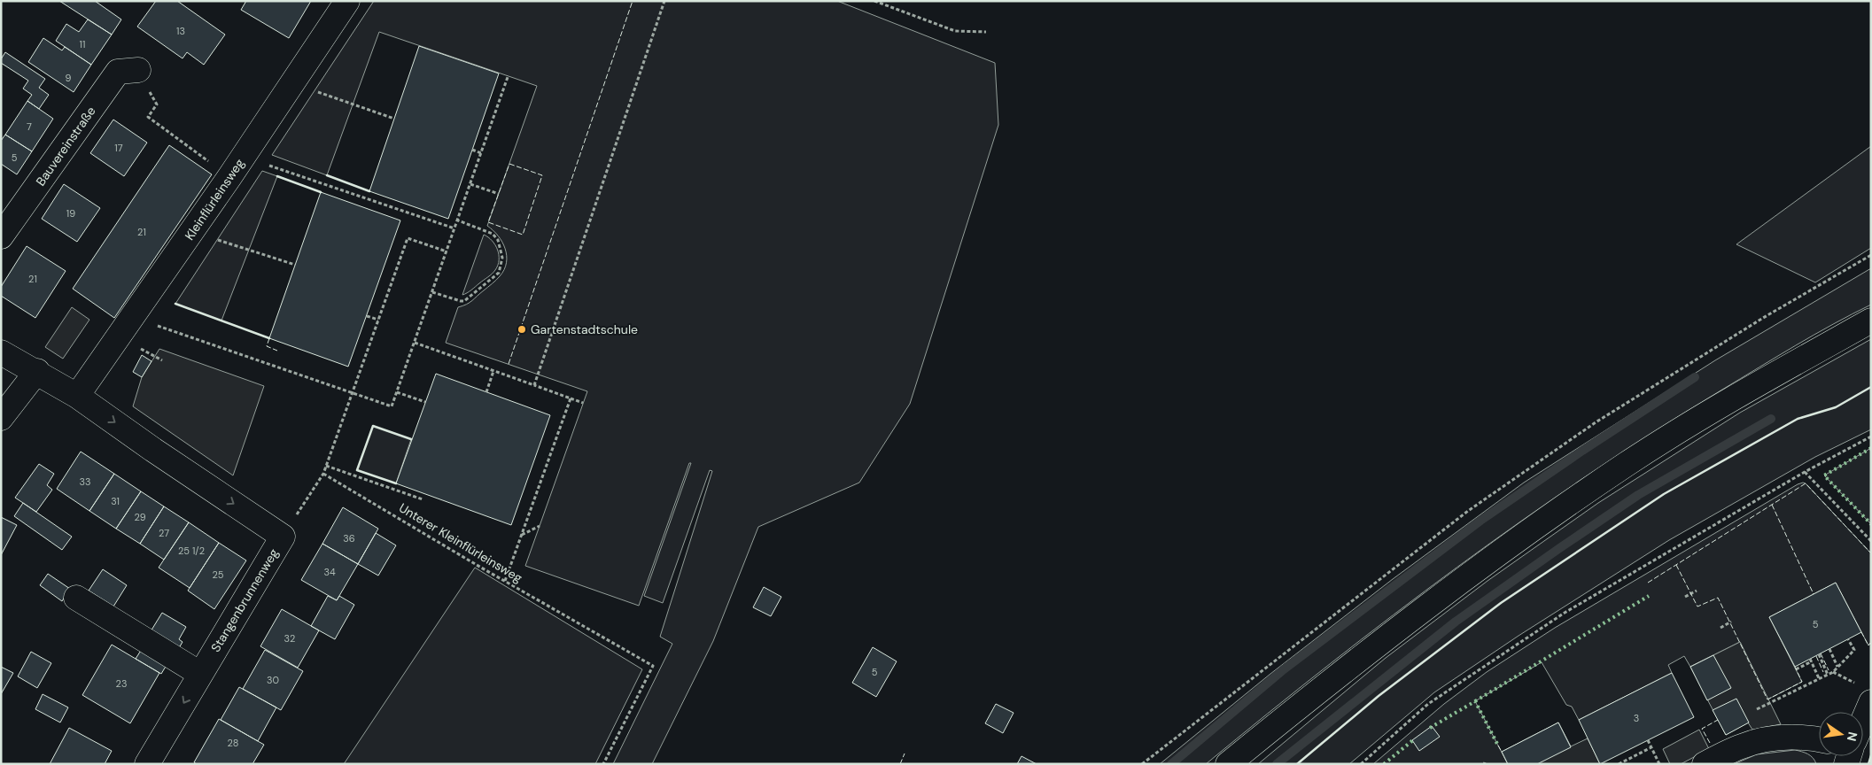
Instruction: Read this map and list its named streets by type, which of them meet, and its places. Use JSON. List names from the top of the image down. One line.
{"streets":{"street":["Bauvereinstraße","Kleinflürleinsweg","Stangenbrunnenweg"],"path":["Unterer Kleinflürleinsweg"]},"crossings":[["Kleinflürleinsweg","Stangenbrunnenweg"]],"places":["Gartenstadtschule"],"house_numbers":["13","11","9","7","17","5","19","21","21","33","31","29","27","36","25 1/2","34","25","5","32","5","30","23","3","28"],"north":"right"}
